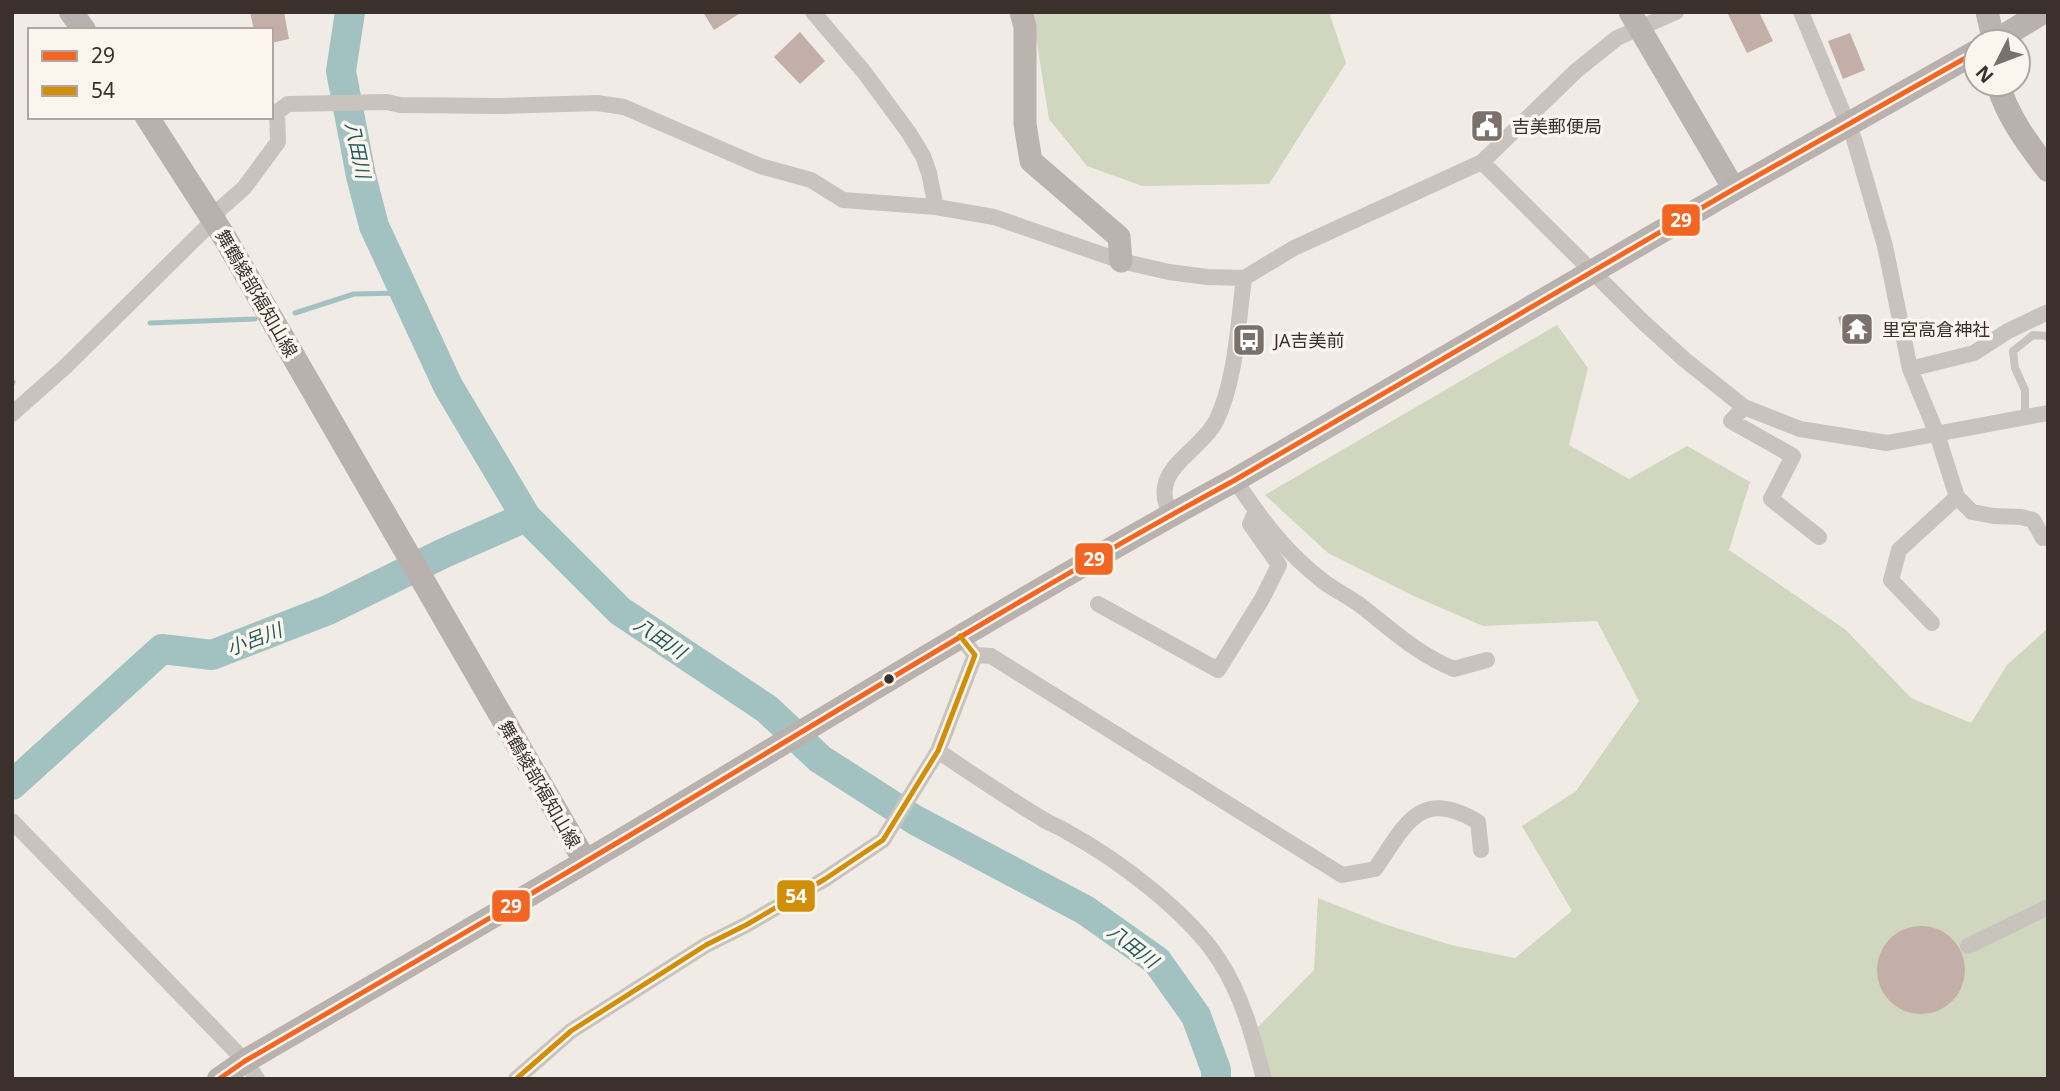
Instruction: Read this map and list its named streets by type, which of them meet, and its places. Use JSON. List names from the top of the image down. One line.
{"streets":{"main road":["舞鶴綾部福知山線"]},"water":["八田川","小呂川"],"places":{"public building":["吉美郵便局"],"temple":["里宮高倉神社"],"bus stop":["JA吉美前"]},"lines":["transit line 29","transit line 54"],"legend":["29","54"],"north":"bottom left"}
